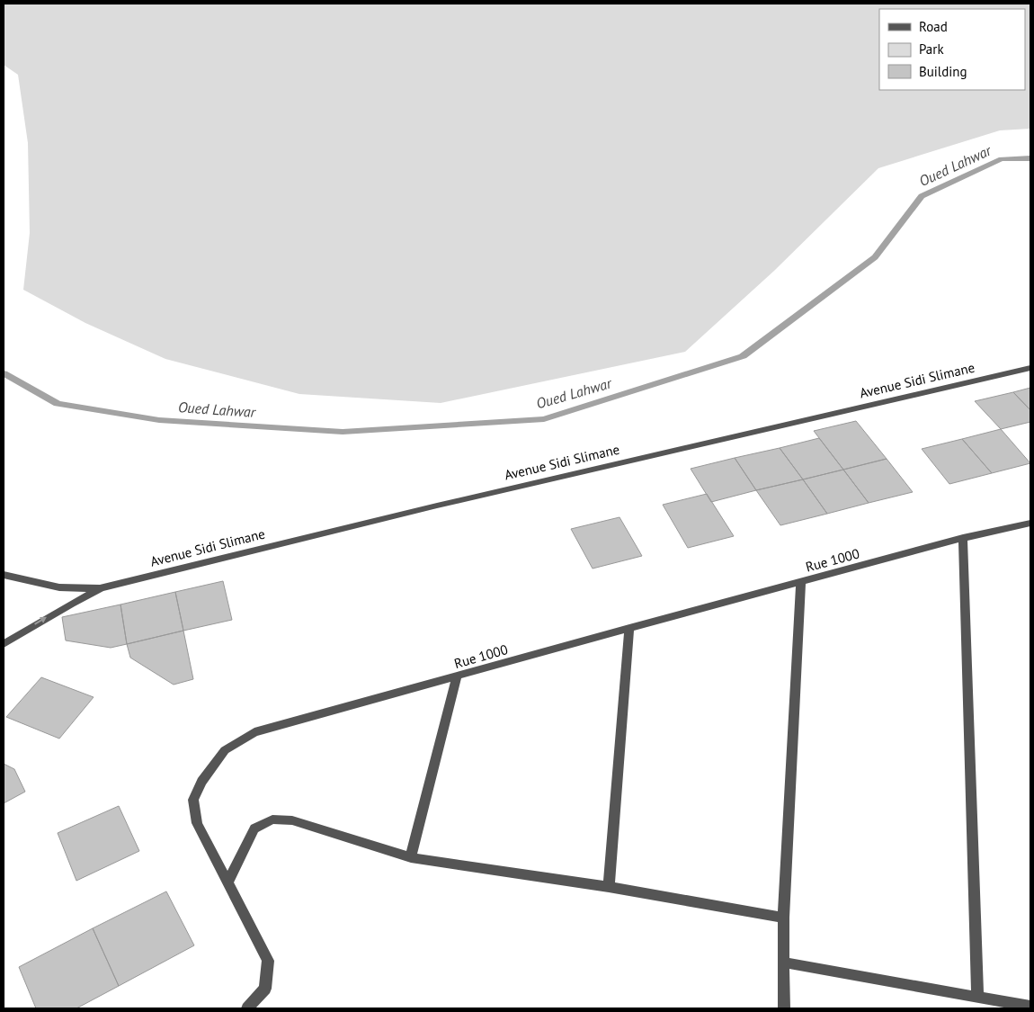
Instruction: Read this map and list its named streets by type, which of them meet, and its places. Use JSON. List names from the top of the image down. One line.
{"streets":{"street":["Avenue Sidi Slimane","Rue 1000"]},"water":["Oued Lahwar"],"legend":["Road","Park","Building"]}
